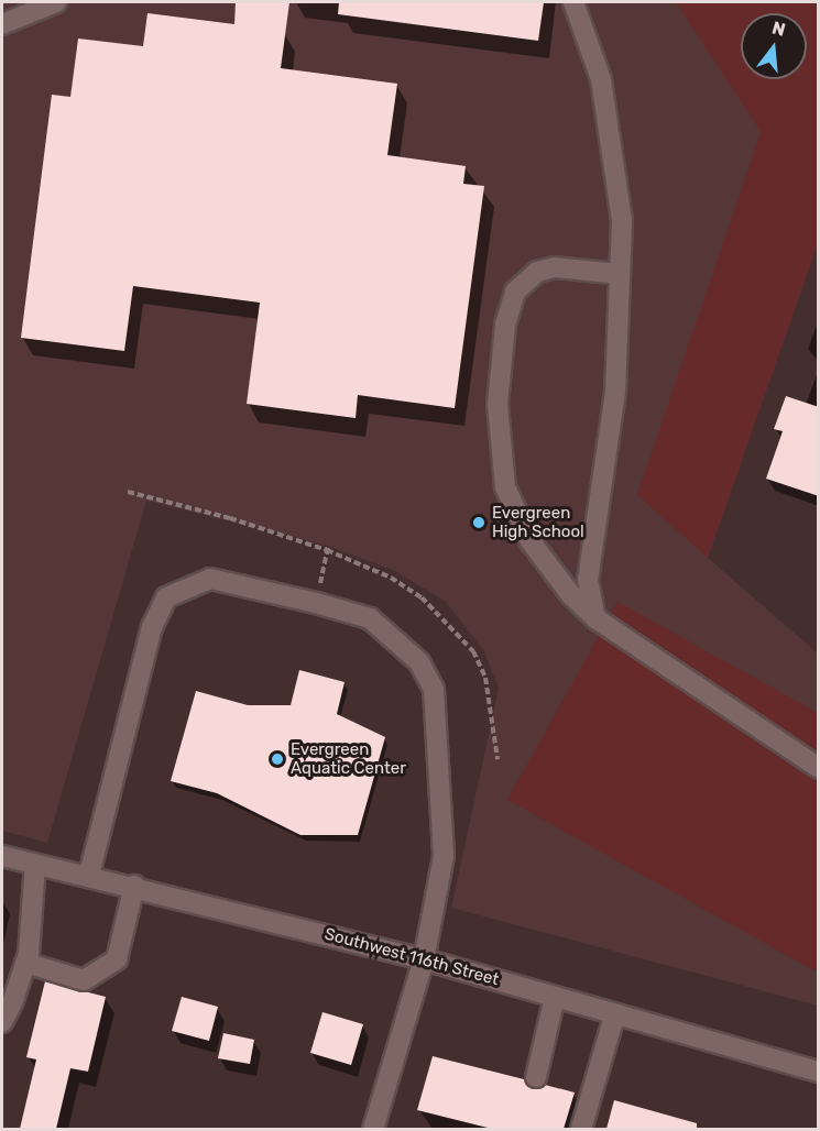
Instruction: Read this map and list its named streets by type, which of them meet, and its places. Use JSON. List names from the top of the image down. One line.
{"streets":{"street":["Southwest 116th Street"]},"places":["Evergreen High School","Evergreen Aquatic Center"],"north":"top"}
